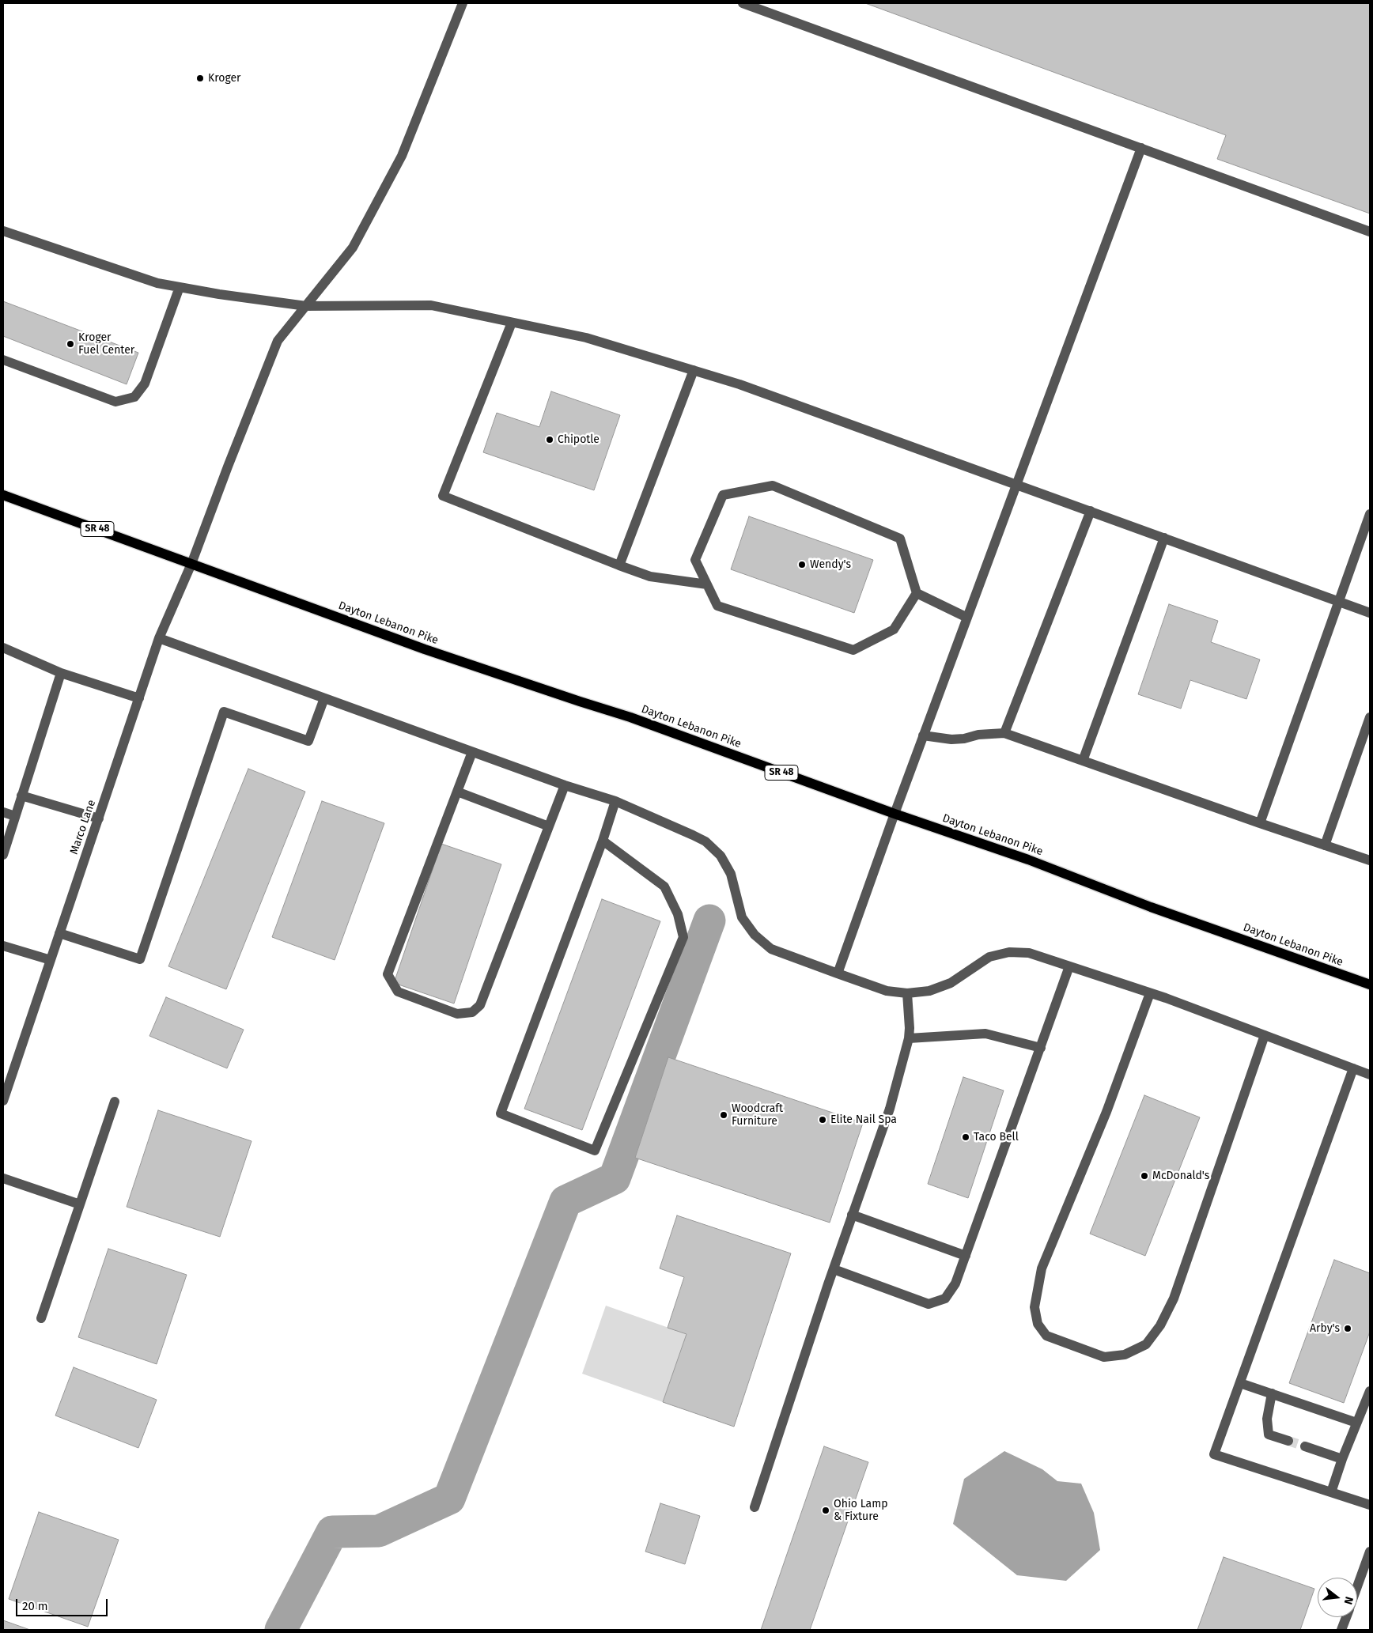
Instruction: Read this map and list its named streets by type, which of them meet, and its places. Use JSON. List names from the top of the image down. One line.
{"streets":{"main road":["SR 48","Dayton Lebanon Pike"],"street":["Marco Lane"]},"crossings":[["Dayton Lebanon Pike","Marco Lane"]],"places":["Kroger","Kroger Fuel Center","Chipotle","Wendy's","Woodcraft Furniture","Elite Nail Spa","Taco Bell","McDonald's","Arby's","Ohio Lamp & Fixture"],"scale_bar":"20 m","north":"right"}
